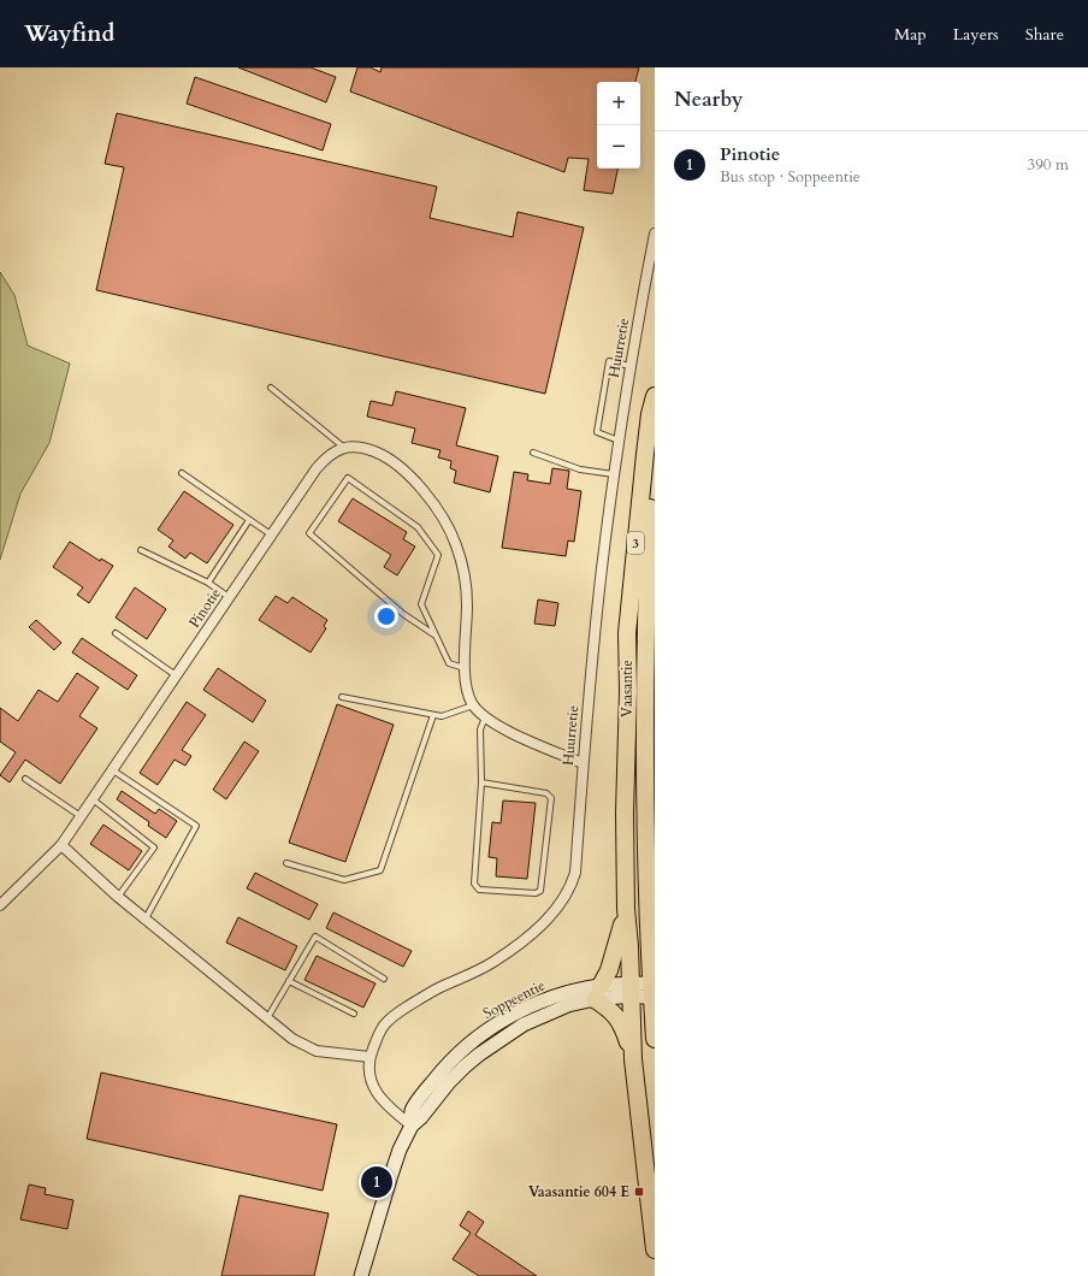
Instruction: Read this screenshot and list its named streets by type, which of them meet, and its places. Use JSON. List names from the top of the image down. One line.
{"streets":{"highway":["3","Vaasantie"],"main road":["Soppeentie"],"street":["Huurretie","Pinotie"]},"crossings":[["Huurretie","Soppeentie"],["Vaasantie","Soppeentie"]],"places":{"transit":["Vaasantie 604 E"]},"page":{"header":"Wayfind","nav":["Map","Layers","Share"],"heading":"Nearby","map_buttons":["+","−"],"list":[{"mark":"1","name":"Pinotie","note":"Bus stop · Soppeentie","value":"390 m"}],"pins":"1"}}
